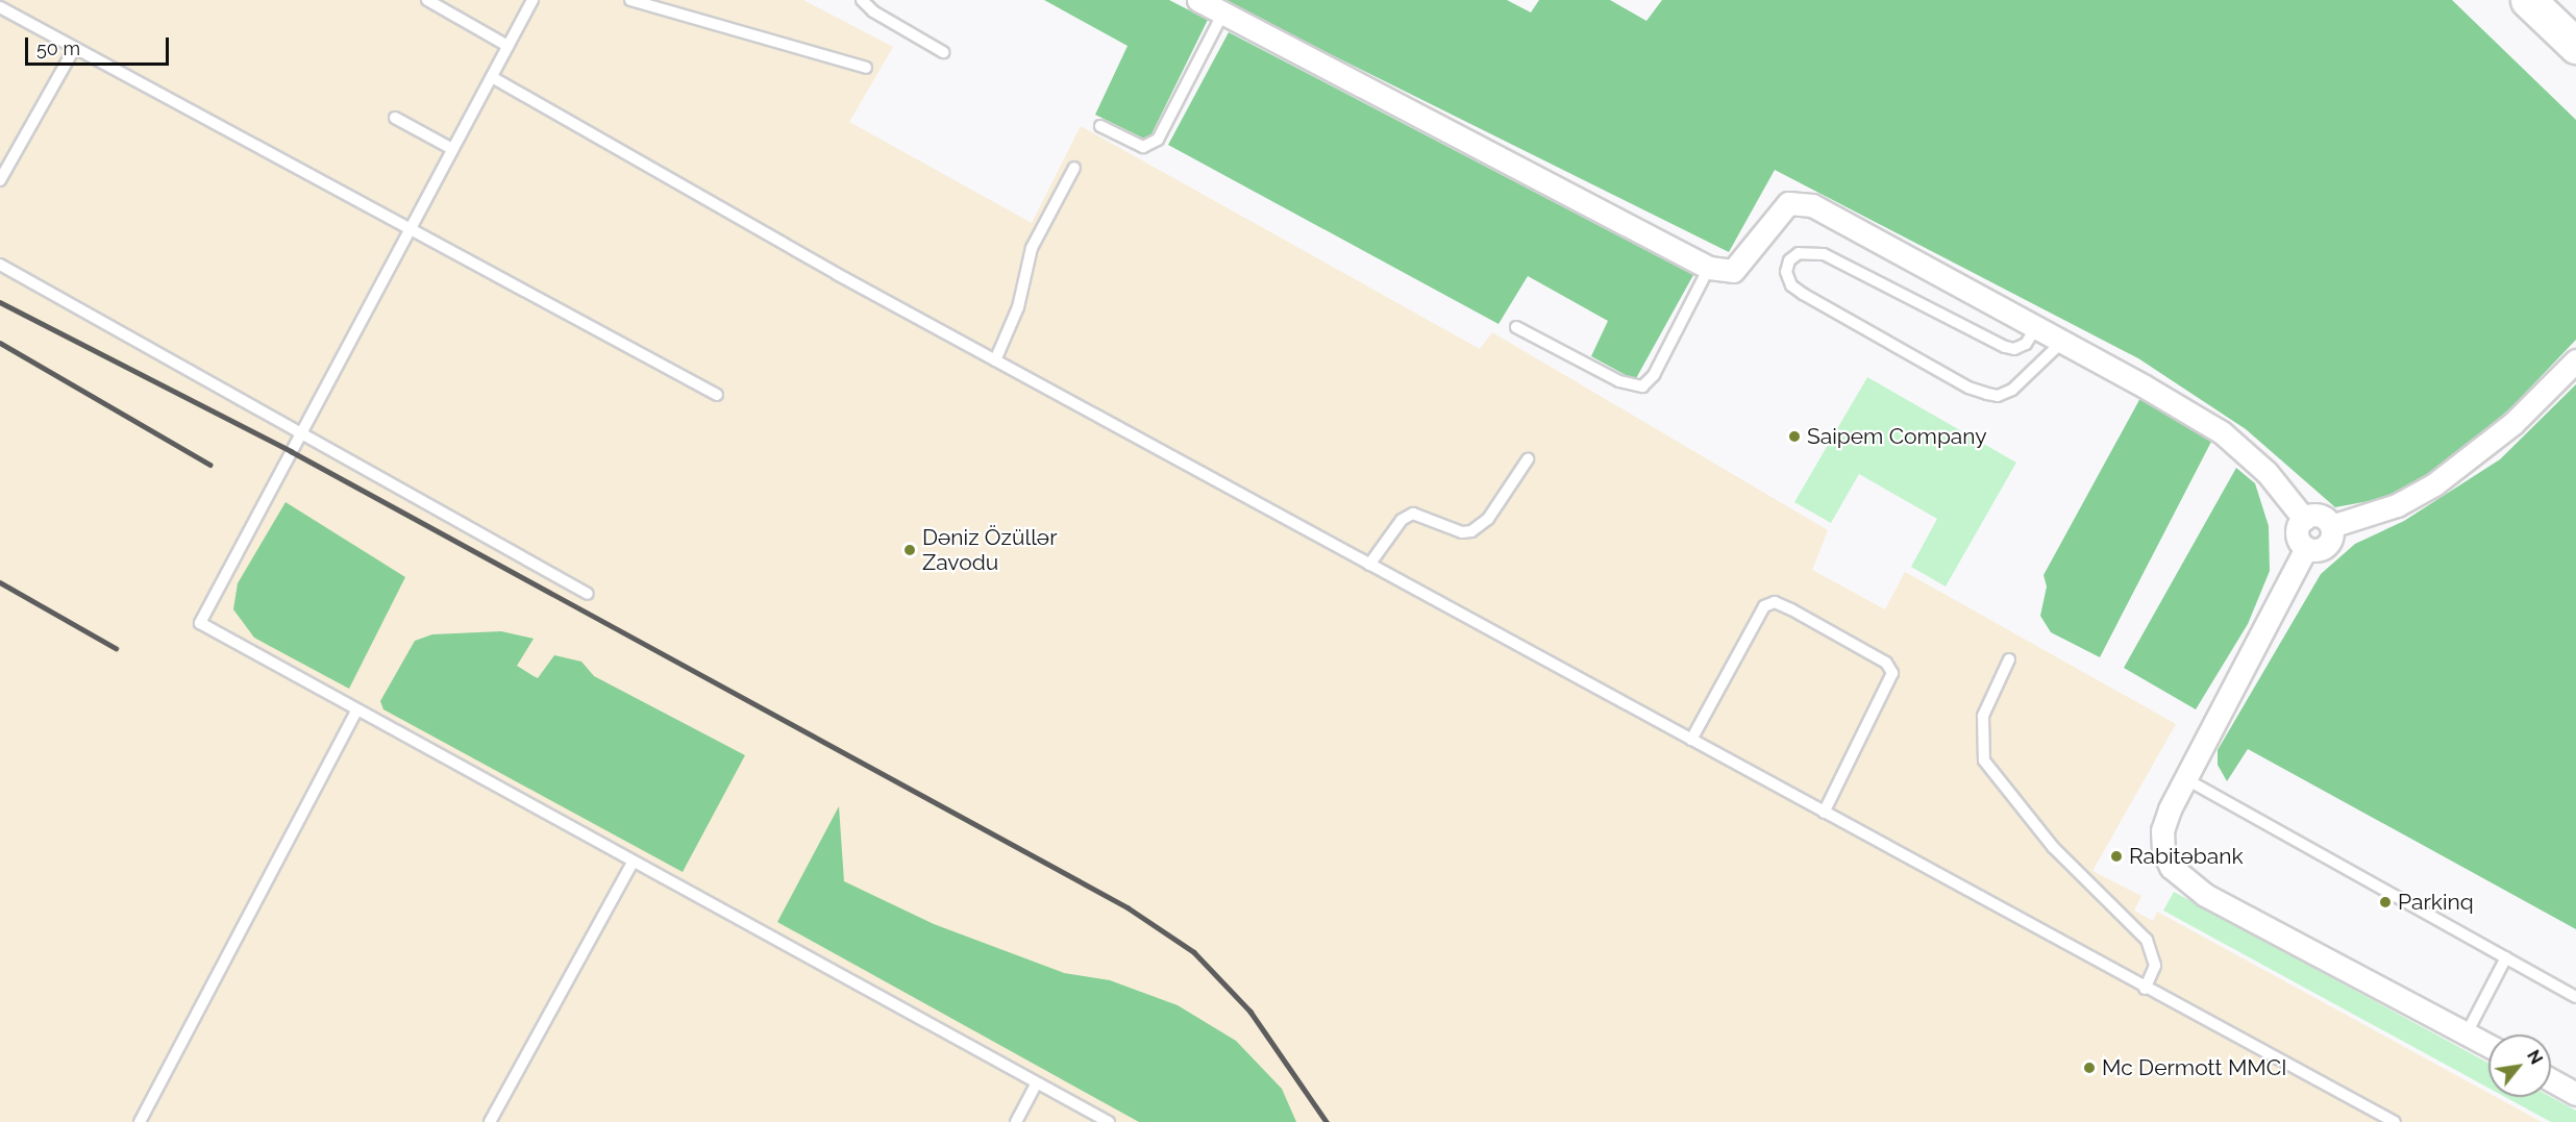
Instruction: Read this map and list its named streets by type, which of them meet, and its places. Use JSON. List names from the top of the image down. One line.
{"places":["Saipem Company","Dəniz Özüllər Zavodu","Rabitəbank","Parkinq","Mc Dermott MMCI"],"scale_bar":"50 m","north":"top right"}
